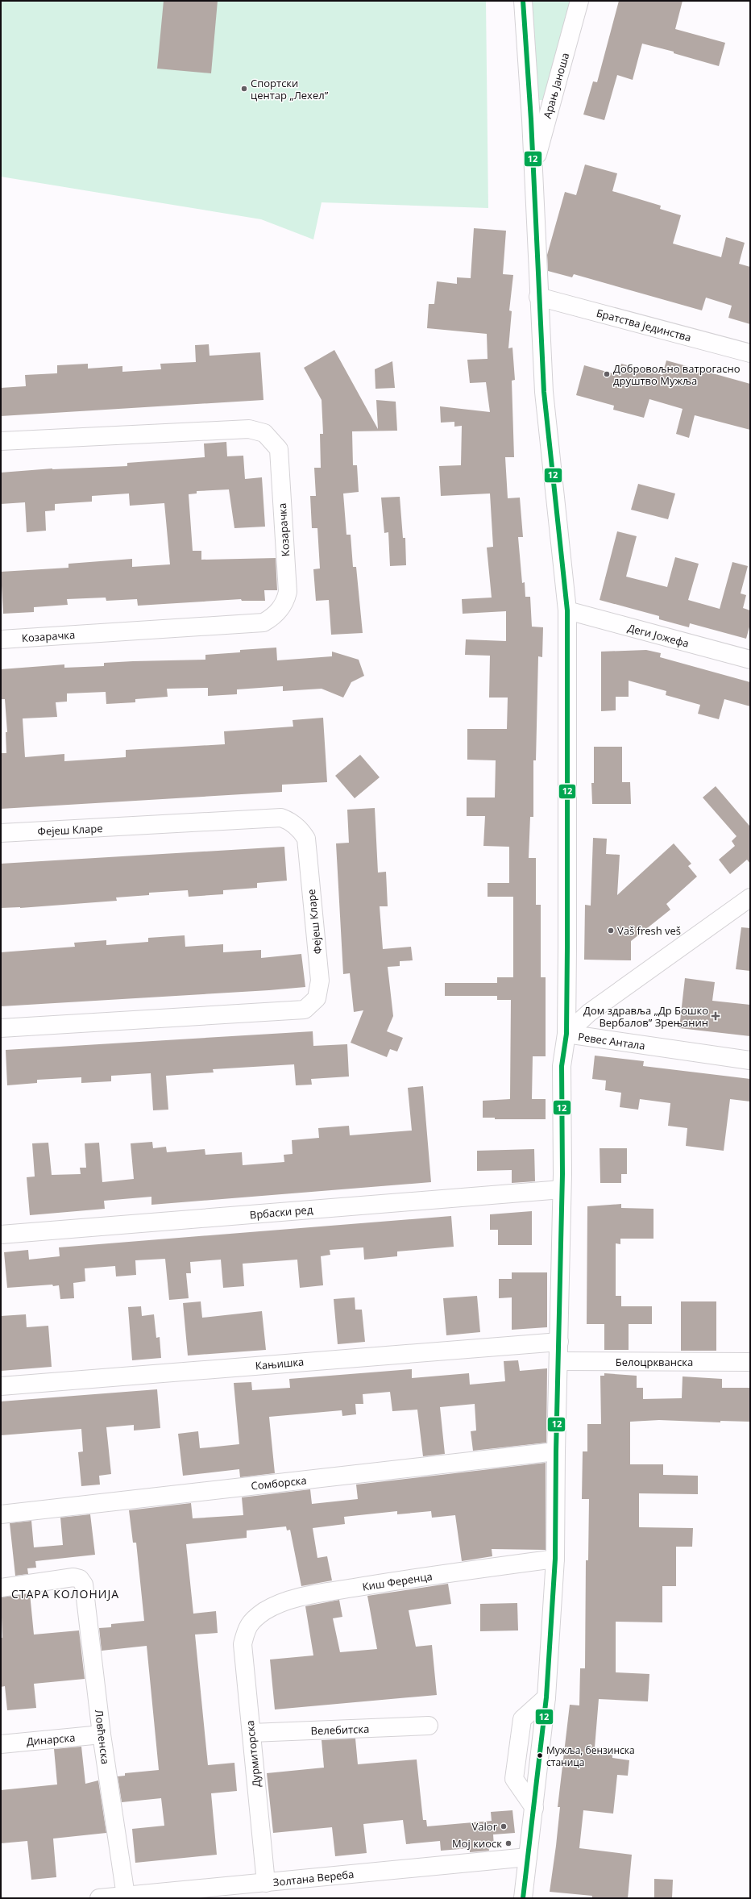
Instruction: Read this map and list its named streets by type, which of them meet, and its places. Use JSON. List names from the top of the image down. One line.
{"streets":{"street":["Арањ Јаноша","Братства јединства","Козарачка","Деги Јожефа","Фејеш Кларе","Ревес Антала","Врбаски ред","Белоцркванска","Кањишка","Сомборска","Киш Ференца","Велебитска","Ловћенска","Динарска","Дурмиторска","Золтана Вереба"]},"crossings":[["Киш Ференца","Дурмиторска"],["Велебитска","Дурмиторска"],["Ловћенска","Динарска"],["Ловћенска","Золтана Вереба"],["Дурмиторска","Золтана Вереба"]],"districts":["СТАРА КОЛОНИЈА"],"places":{"other":["Спортски центар „Лехел”","Добровољно ватрогасно друштво Мужља","Vaš fresh veš","Мужља, бензинска станица","Valor","Мој киоск"],"health":["Дом здравља „Др Бошко Вербалов” Зрењанин"]},"lines":["transit line 12"]}
